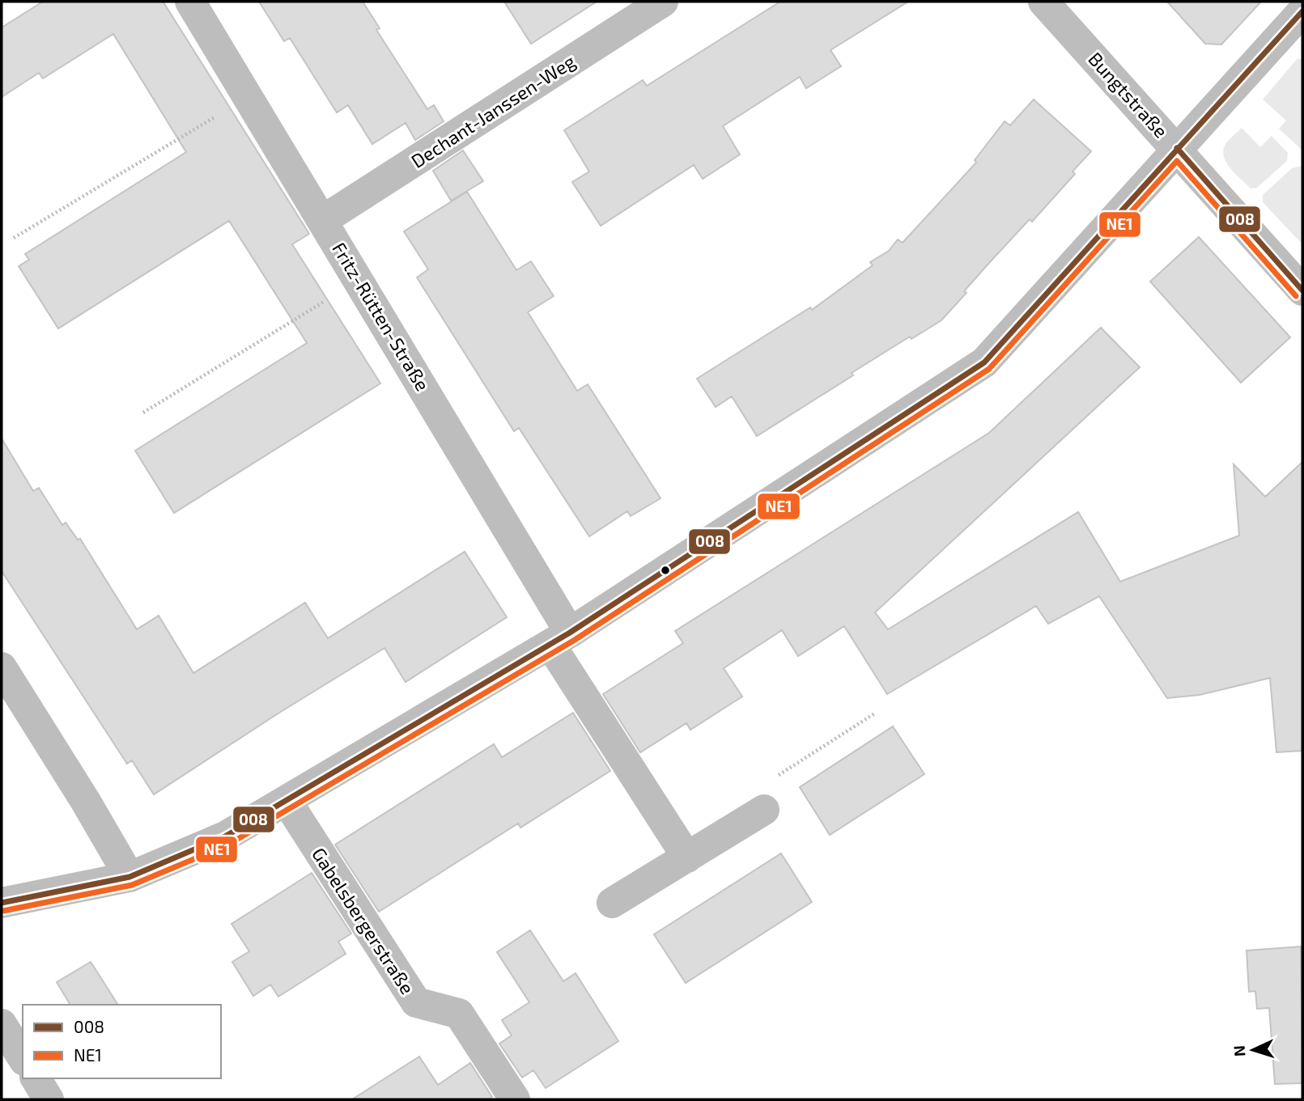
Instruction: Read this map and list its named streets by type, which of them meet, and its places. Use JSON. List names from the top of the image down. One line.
{"streets":{"street":["Bungtstraße","Dechant-Janssen-Weg","Fritz-Rütten-Straße","Gabelsbergerstraße"]},"crossings":[["Dechant-Janssen-Weg","Fritz-Rütten-Straße"]],"lines":["transit line 008","transit line NE1"],"legend":["008","NE1"],"north":"left"}
